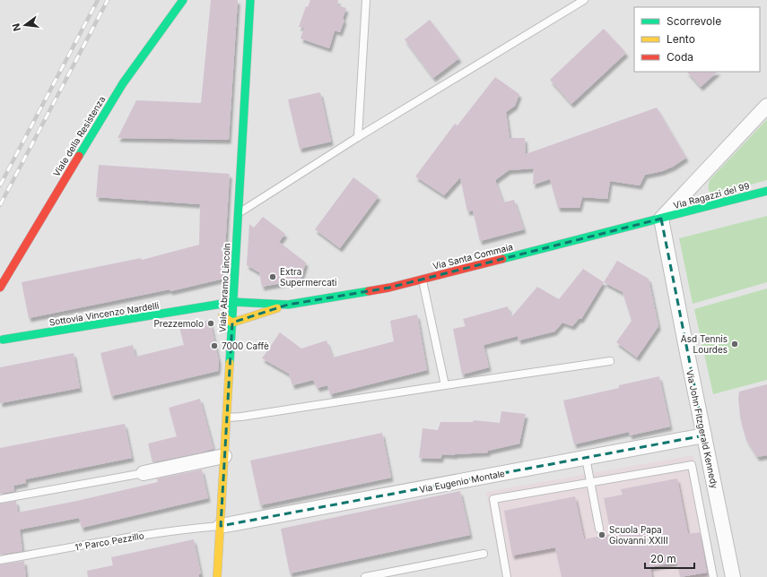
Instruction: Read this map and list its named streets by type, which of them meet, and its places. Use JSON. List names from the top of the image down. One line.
{"streets":{"street":["Viale della Resistenza","Via Ragazzi del 99","Via Santa Commaia","Viale Abramo Lincoln","Sottovia Vincenzo Nardelli","Via John Fitzgerald Kennedy","Via Eugenio Montale"],"lane":["1° Parco Pezzillo"]},"crossings":[["Via Ragazzi del 99","Via Santa Commaia"],["Via Ragazzi del 99","Via John Fitzgerald Kennedy"],["Via Santa Commaia","Viale Abramo Lincoln"],["Via Santa Commaia","Sottovia Vincenzo Nardelli"],["Via Santa Commaia","Via John Fitzgerald Kennedy"],["Viale Abramo Lincoln","Sottovia Vincenzo Nardelli"],["Viale Abramo Lincoln","Via Eugenio Montale"],["Viale Abramo Lincoln","1° Parco Pezzillo"],["Via John Fitzgerald Kennedy","Via Eugenio Montale"],["Via Eugenio Montale","1° Parco Pezzillo"]],"places":["Extra Supermercati","Prezzemolo","Asd Tennis Lourdes","7000 Caffè","Scuola Papa Giovanni XXIII"],"legend":["Scorrevole","Lento","Coda"],"scale_bar":"20 m","north":"left"}
